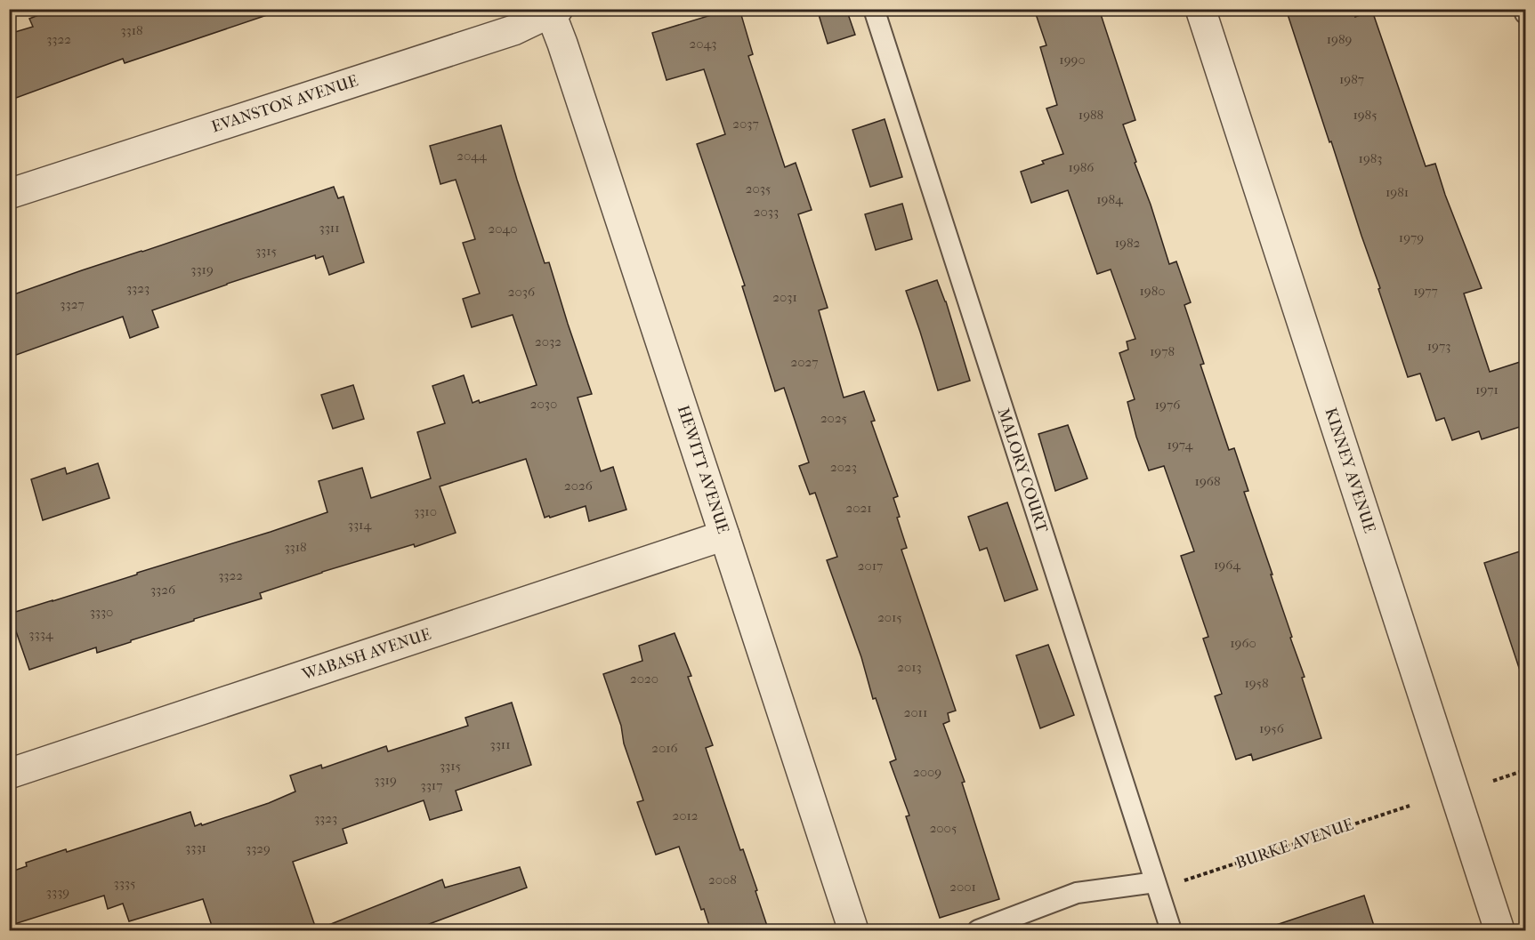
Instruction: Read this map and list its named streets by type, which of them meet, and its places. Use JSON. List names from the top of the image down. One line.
{"streets":{"street":["EVANSTON AVENUE","HEWITT AVENUE","KINNEY AVENUE","WABASH AVENUE"],"lane":["MALORY COURT"],"path":["BURKE AVENUE"]},"crossings":[["EVANSTON AVENUE","HEWITT AVENUE"],["HEWITT AVENUE","WABASH AVENUE"]],"house_numbers":["3318","3322","1989","2043","1990","1987","1988","1985","2037","2044","1983","1986","2035","1981","1984","2033","3311","2040","1979","1982","3315","3319","3323","1980","1977","2036","2031","3327","2032","1973","1978","2027","1971","2030","1976","2025","1974","2023","1968","2026","2021","3310","3314","3318","1964","2017","3322","3326","3330","2015","3334","1960","2013","2020","1958","2011","1956","3311","2016","3315","2009","3319","3317","2012","3323","2005","3331","3329","2008","3335","2001","3339"]}
